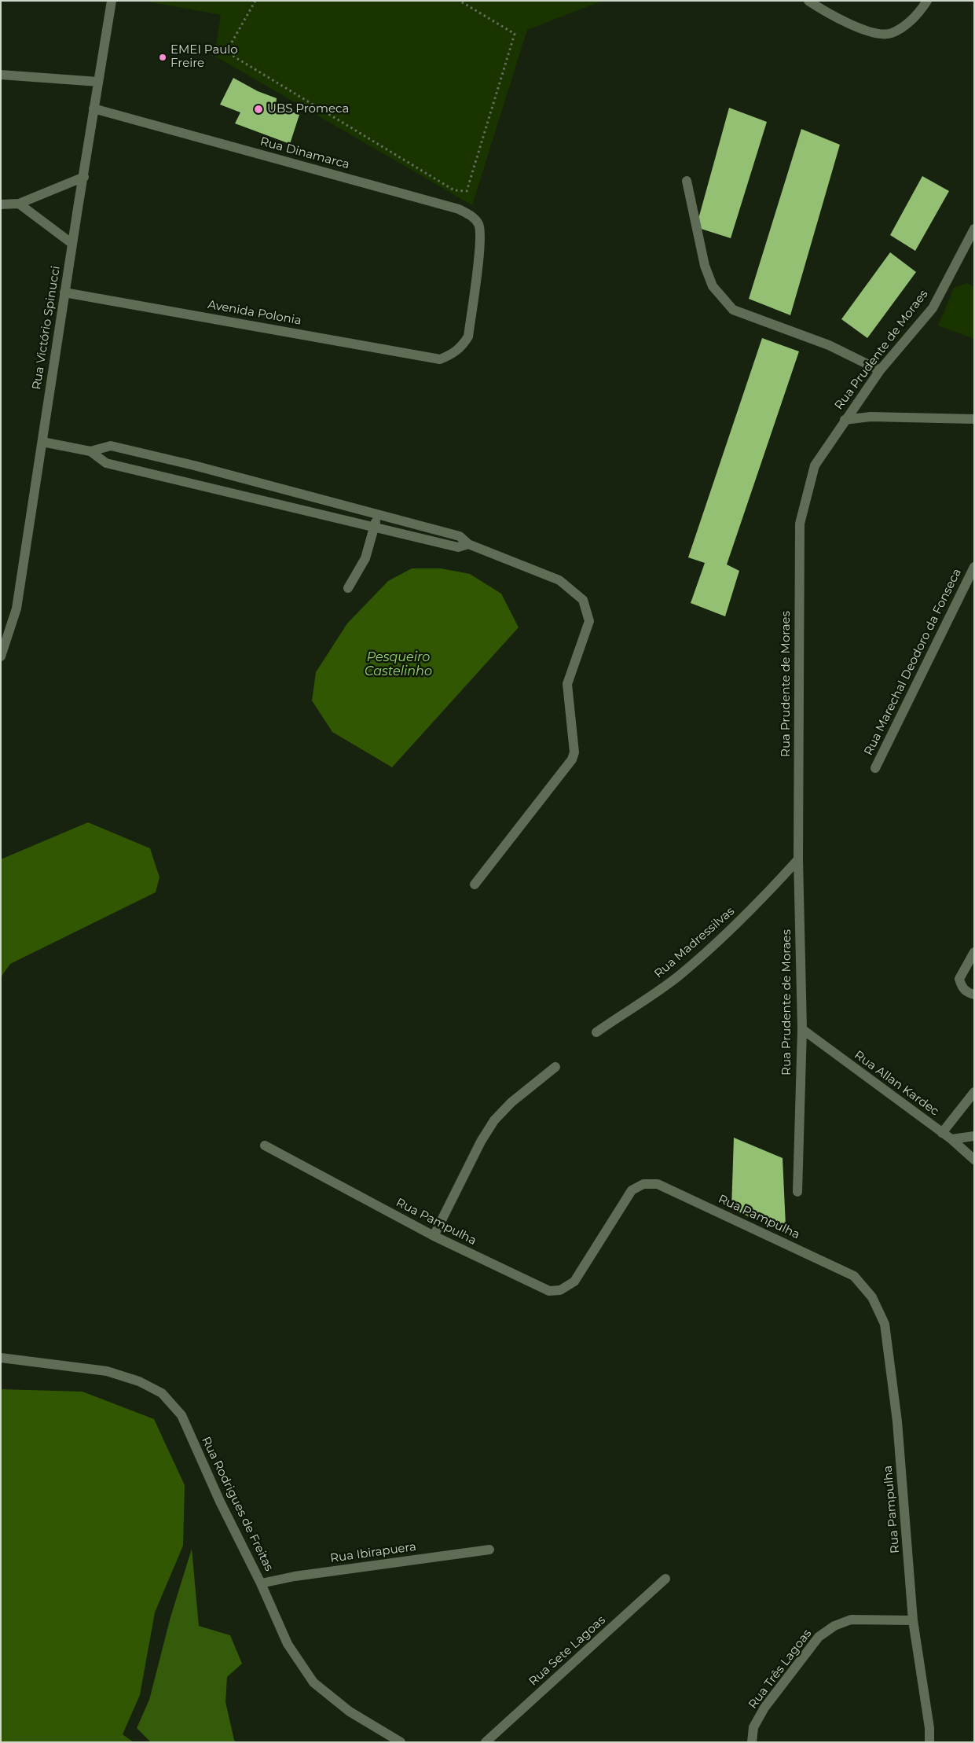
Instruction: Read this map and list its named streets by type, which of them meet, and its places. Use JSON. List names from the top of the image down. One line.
{"streets":{"street":["Rua Dinamarca","Avenida Polonia","Rua Victório Spinucci","Rua Prudente de Moraes","Rua Marechal Deodoro da Fonseca","Rua Madressilvas","Rua Allan Kardec","Rua Pampulha","Rua Rodrigues de Freitas","Rua Ibirapuera","Rua Sete Lagoas","Rua Três Lagoas"]},"crossings":[["Rua Dinamarca","Avenida Polonia"],["Rua Dinamarca","Rua Victório Spinucci"],["Avenida Polonia","Rua Victório Spinucci"],["Rua Prudente de Moraes","Rua Madressilvas"],["Rua Prudente de Moraes","Rua Allan Kardec"],["Rua Pampulha","Rua Três Lagoas"],["Rua Rodrigues de Freitas","Rua Ibirapuera"]],"water":["Pesqueiro Castelinho"],"places":["EMEI Paulo Freire","UBS Promeca"]}
